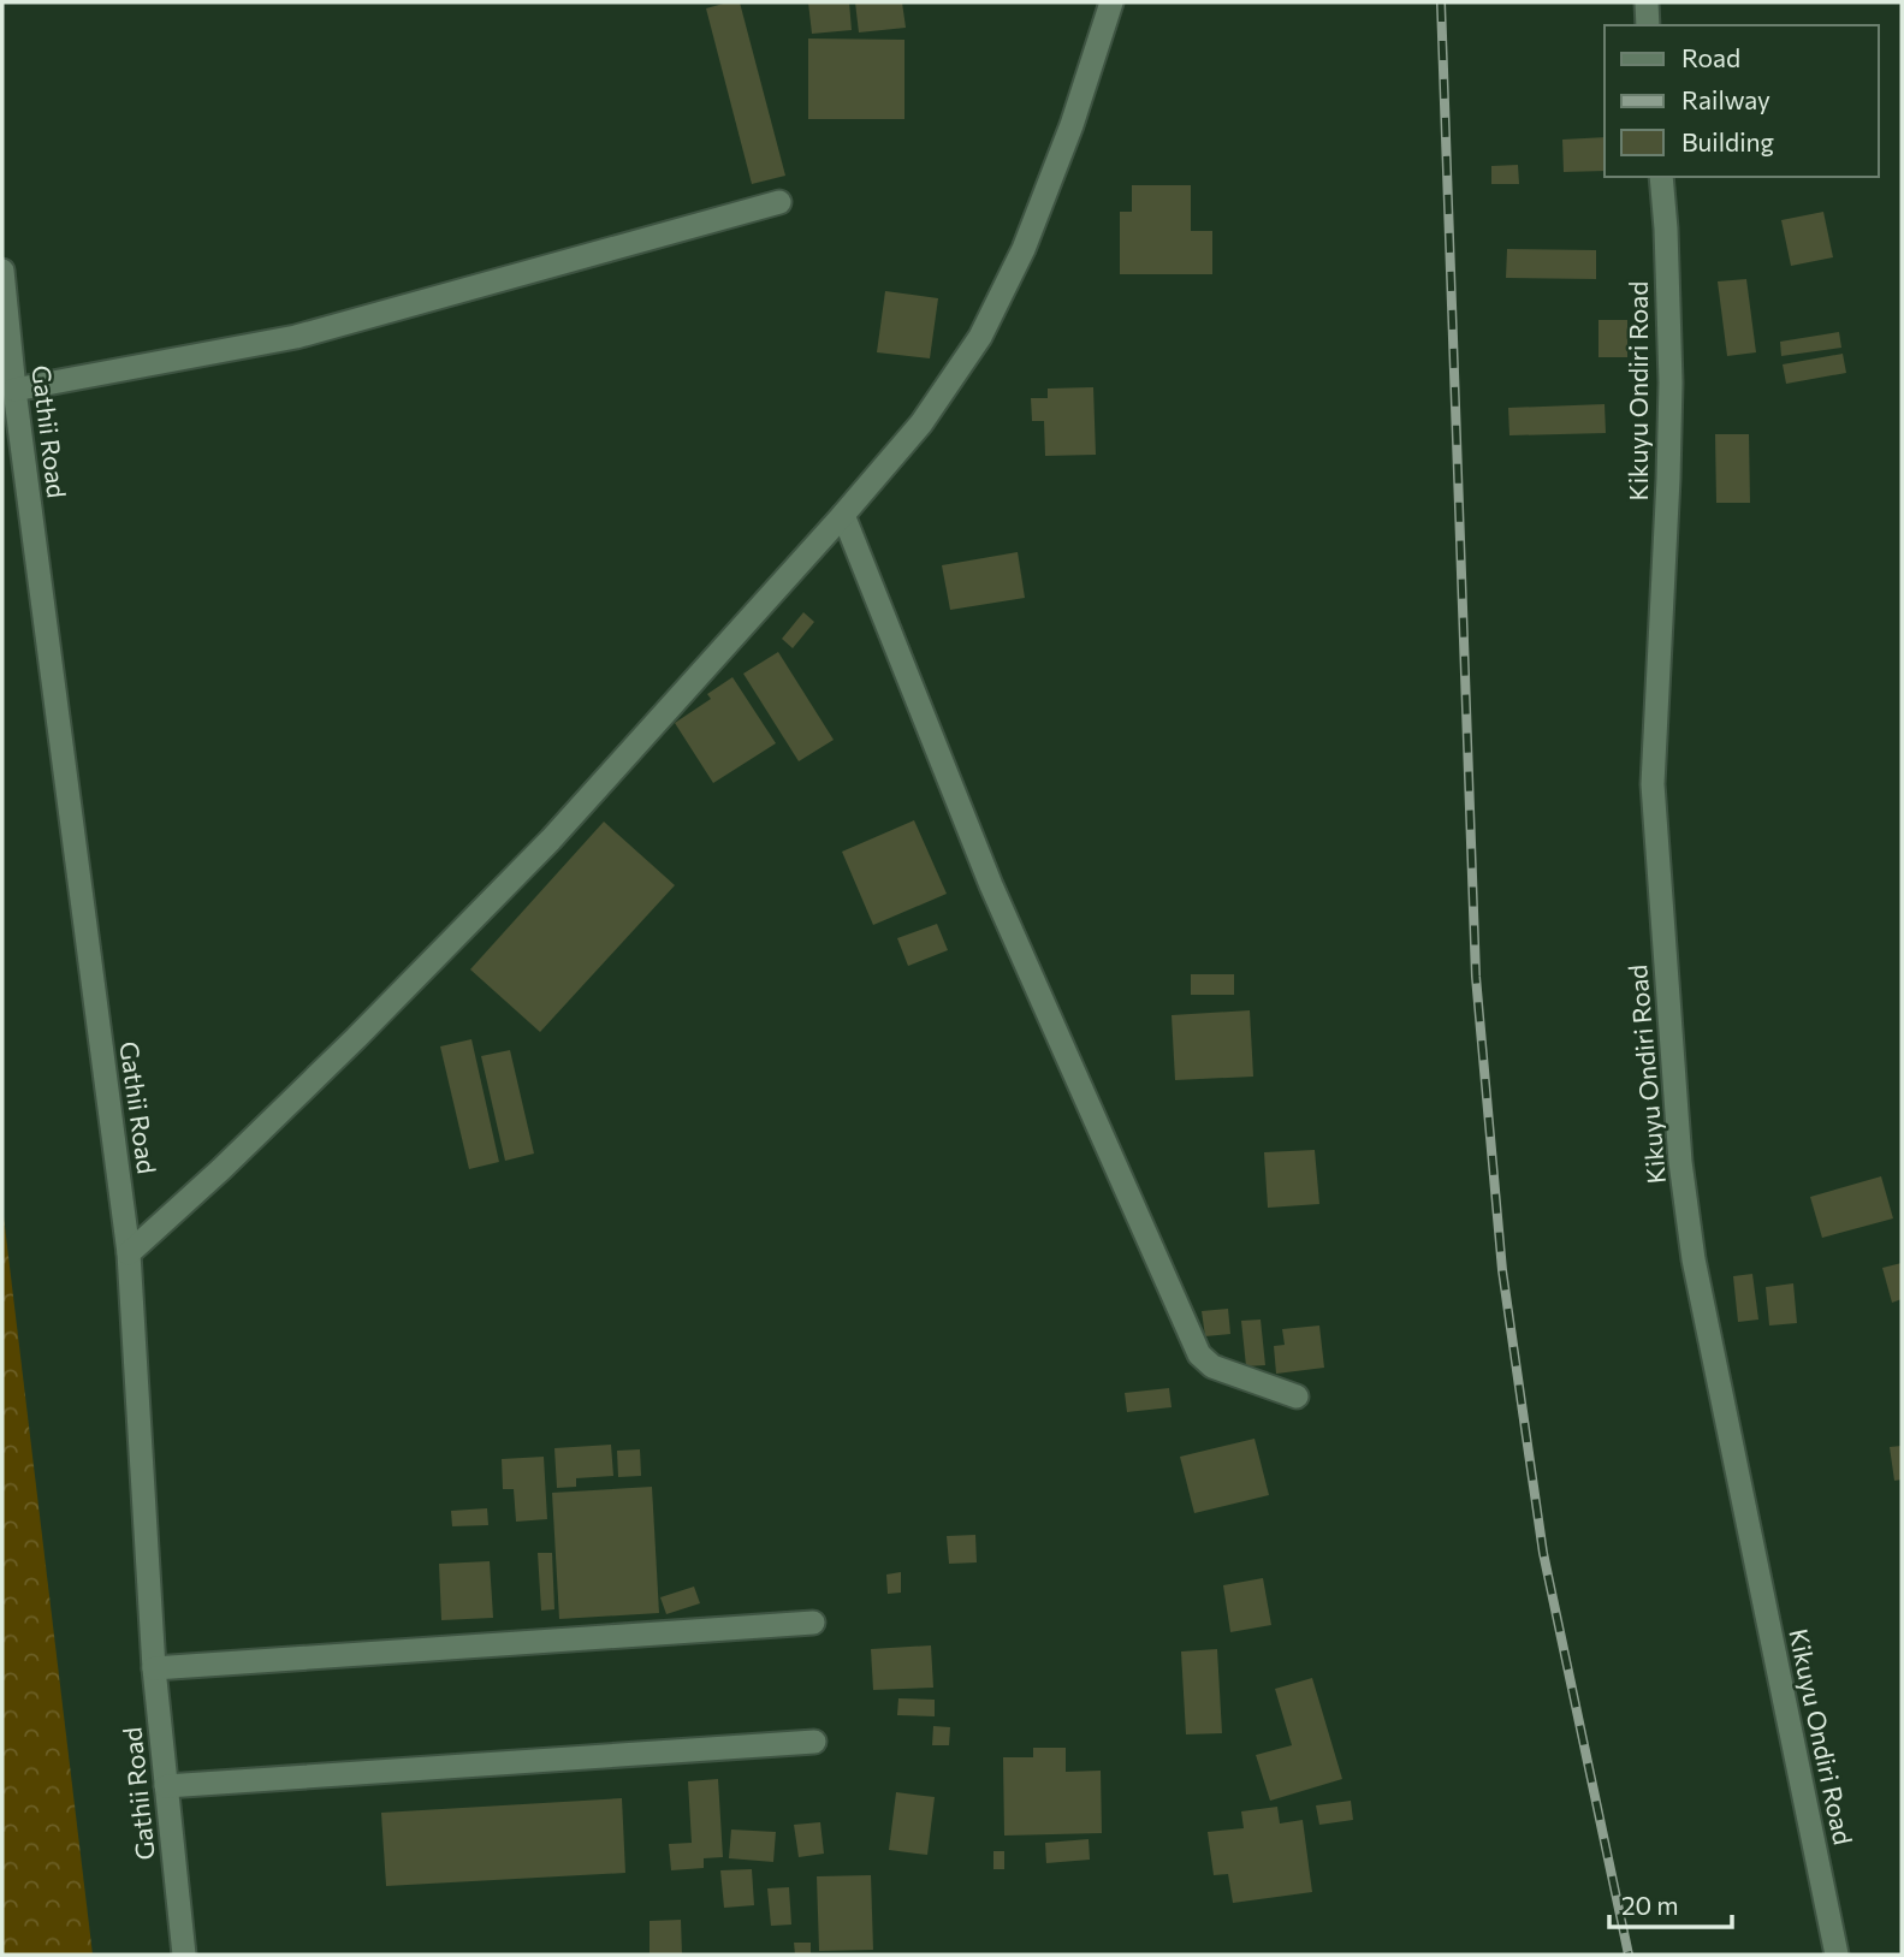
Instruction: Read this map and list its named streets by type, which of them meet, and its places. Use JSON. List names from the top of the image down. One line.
{"streets":{"street":["Kikuyu Ondiri Road","Gathii Road"]},"legend":["Road","Railway","Building"],"scale_bar":"20 m"}
